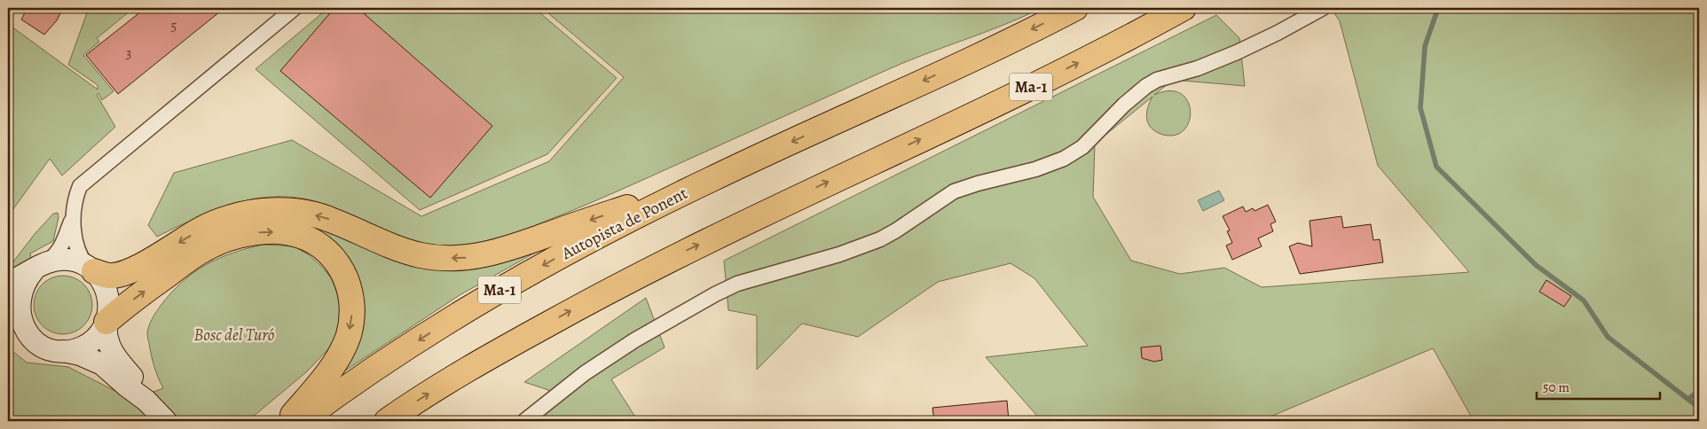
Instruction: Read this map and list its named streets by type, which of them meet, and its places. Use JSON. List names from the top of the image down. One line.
{"streets":{"highway":["Ma-1","Autopista de Ponent"]},"parks":["Bosc del Turó"],"house_numbers":["5","3"],"scale_bar":"50 m"}
